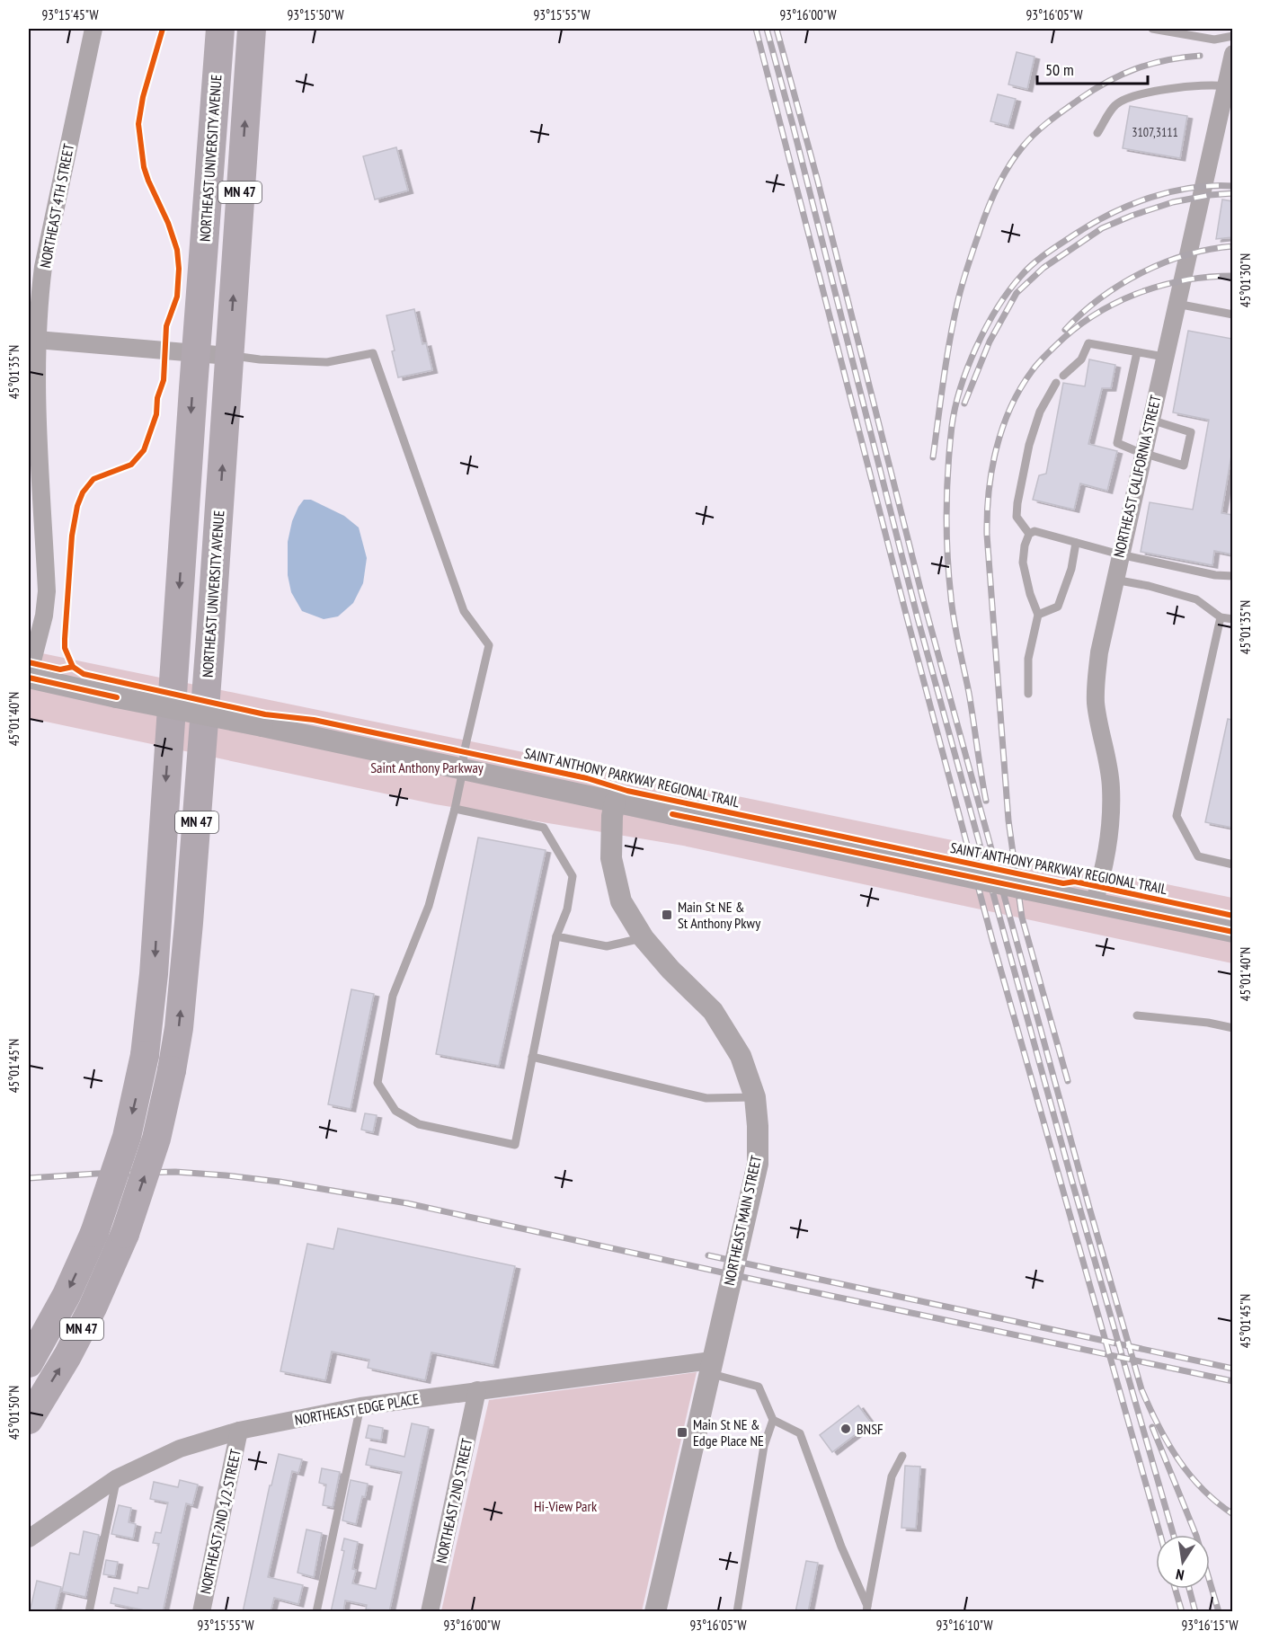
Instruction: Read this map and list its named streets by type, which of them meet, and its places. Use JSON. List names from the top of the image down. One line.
{"streets":{"main road":["NORTHEAST UNIVERSITY AVENUE","MN 47"],"street":["NORTHEAST 4TH STREET","NORTHEAST CALIFORNIA STREET","NORTHEAST MAIN STREET","NORTHEAST EDGE PLACE","NORTHEAST 2ND STREET","NORTHEAST 2ND 1/2 STREET"],"cycle path":["SAINT ANTHONY PARKWAY REGIONAL TRAIL"]},"crossings":[["NORTHEAST MAIN STREET","NORTHEAST EDGE PLACE"],["NORTHEAST EDGE PLACE","NORTHEAST 2ND STREET"],["NORTHEAST EDGE PLACE","NORTHEAST 2ND 1/2 STREET"]],"parks":["Saint Anthony Parkway","Hi-View Park"],"places":{"transit":["Main St NE & St Anthony Pkwy","Main St NE & Edge Place NE"],"other":["BNSF"]},"house_numbers":["3107,3111"],"scale_bar":"50 m","north":"bottom","coordinates":["93°15'45\"W","93°15'50\"W","93°15'55\"W","93°16'00\"W","93°16'05\"W","45°01'30\"N","45°01'35\"N","45°01'40\"N","45°01'45\"N","45°01'50\"N","93°16'10\"W","93°16'15\"W"]}
